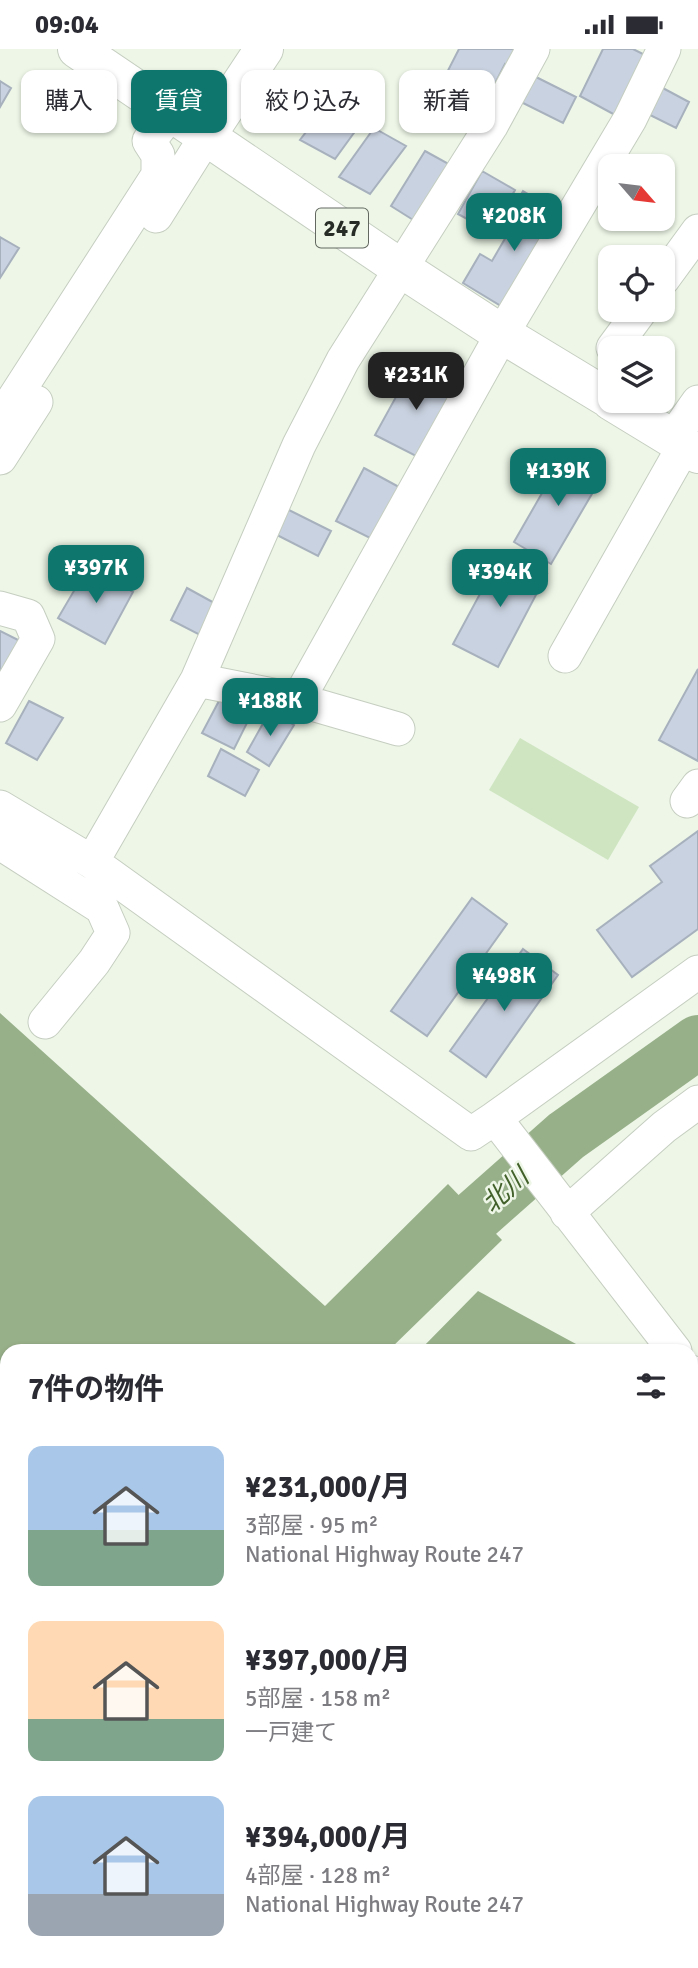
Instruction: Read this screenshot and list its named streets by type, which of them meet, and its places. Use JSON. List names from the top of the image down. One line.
{"streets":{"main road":["247"]},"water":["北川"],"north":"bottom right","page":{"status":"09:04","chip":["購入","賃貸","絞り込み","新着"],"price":["¥208K","¥231K","¥139K","¥397K","¥394K","¥188K","¥498K"],"heading":"7件の物件","list":[{"name":"¥231,000/月","note":"3部屋 · 95 m² · National Highway Route 247"},{"name":"¥397,000/月","note":"5部屋 · 158 m² · 一戸建て"},{"name":"¥394,000/月","note":"4部屋 · 128 m² · National Highway Route 247"}]}}
